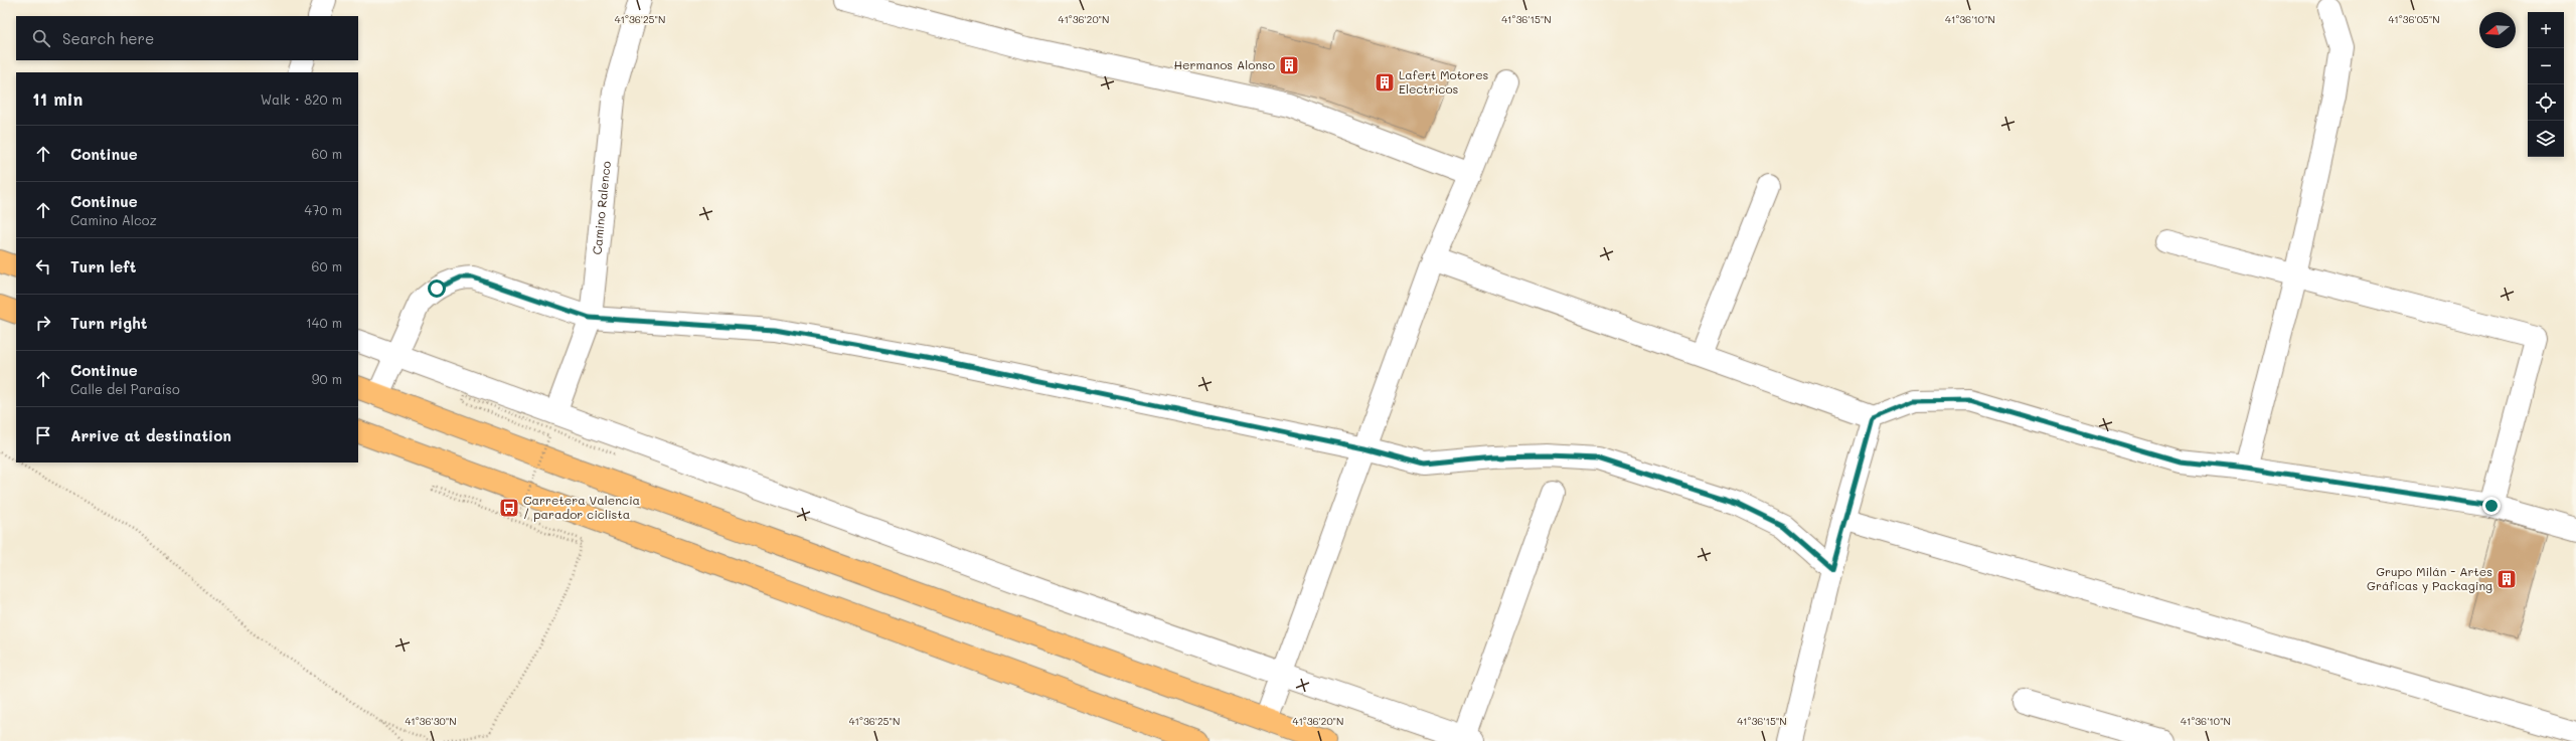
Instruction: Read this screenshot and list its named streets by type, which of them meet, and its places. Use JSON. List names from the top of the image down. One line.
{"streets":{"street":["Camino Ralenco"]},"places":{"building":["Hermanos Alonso","Lafert Motores Electricos","Grupo Milán - Artes Gráficas y Packaging"],"bus stop":["Carretera Valencia / parador ciclista"]},"north":"left","page":{"map_buttons":["+","−"],"search":"Search here","heading":["11 min","Walk · 820 m"],"list":[["Continue","60 m"],["Continue","Camino Alcoz","470 m"],["Turn left","60 m"],["Turn right","140 m"],["Continue","Calle del Paraíso","90 m"],"Arrive at destination"]},"coordinates":["41°36'25\"N","41°36'20\"N","41°36'15\"N","41°36'10\"N","41°36'05\"N","41°36'30\"N"]}
